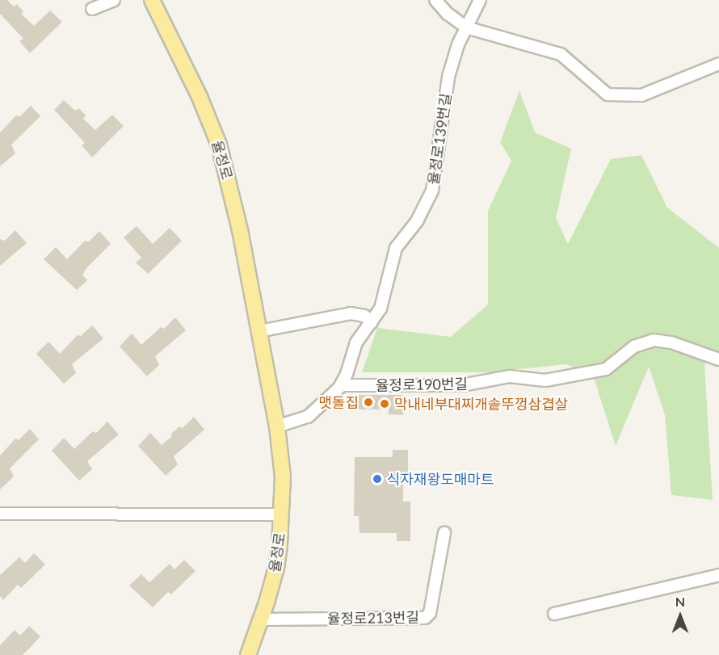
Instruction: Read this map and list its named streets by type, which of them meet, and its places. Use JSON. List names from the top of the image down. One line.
{"streets":{"main road":["율정로"],"street":["율정로139번길","율정로190번길","율정로213번길"]},"crossings":[["율정로139번길","율정로"],["율정로139번길","율정로190번길"],["율정로","율정로213번길"]],"places":["맷돌집","막내네부대찌개솥뚜껑삼겹살","식자재왕도매마트"],"north":"top"}
